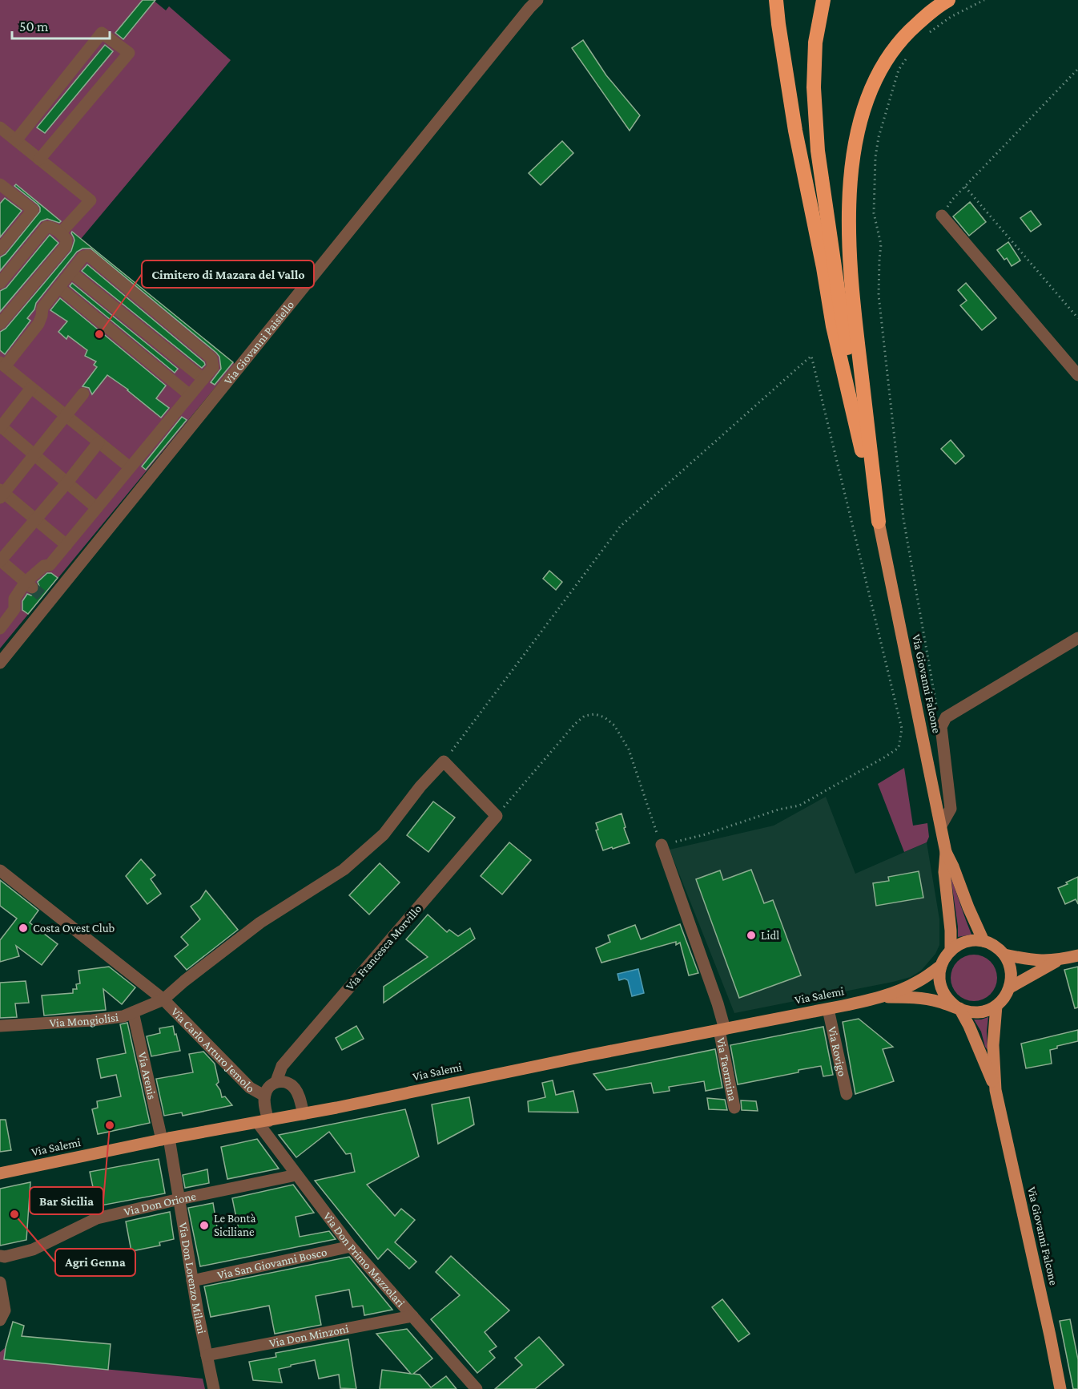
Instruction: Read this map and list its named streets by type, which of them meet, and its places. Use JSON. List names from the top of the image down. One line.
{"streets":{"main road":["Via Giovanni Falcone","Via Salemi"],"street":["Via Giovanni Paisiello","Via Francesca Morvillo","Via Mongiolisi","Via Carlo Arturo Jemolo","Via Rovigo","Via Taormina","Via Arenis","Via Don Orione","Via Don Primo Mazzolari","Via San Giovanni Bosco","Via Don Lorenzo Milani","Via Don Minzoni"]},"crossings":[["Via Francesca Morvillo","Via Carlo Arturo Jemolo"],["Via Salemi","Via Rovigo"],["Via Salemi","Via Taormina"],["Via Salemi","Via Arenis"],["Via Salemi","Via Don Primo Mazzolari"],["Via Salemi","Via Don Lorenzo Milani"],["Via Mongiolisi","Via Carlo Arturo Jemolo"],["Via Mongiolisi","Via Arenis"],["Via Arenis","Via Don Lorenzo Milani"],["Via Don Orione","Via Don Primo Mazzolari"],["Via Don Orione","Via Don Lorenzo Milani"],["Via Don Primo Mazzolari","Via San Giovanni Bosco"],["Via Don Primo Mazzolari","Via Don Minzoni"],["Via San Giovanni Bosco","Via Don Lorenzo Milani"],["Via Don Lorenzo Milani","Via Don Minzoni"]],"places":["Cimitero di Mazara del Vallo","Costa Ovest Club","Lidl","Bar Sicilia","Agri Genna","Le Bontà Siciliane"],"scale_bar":"50 m"}
